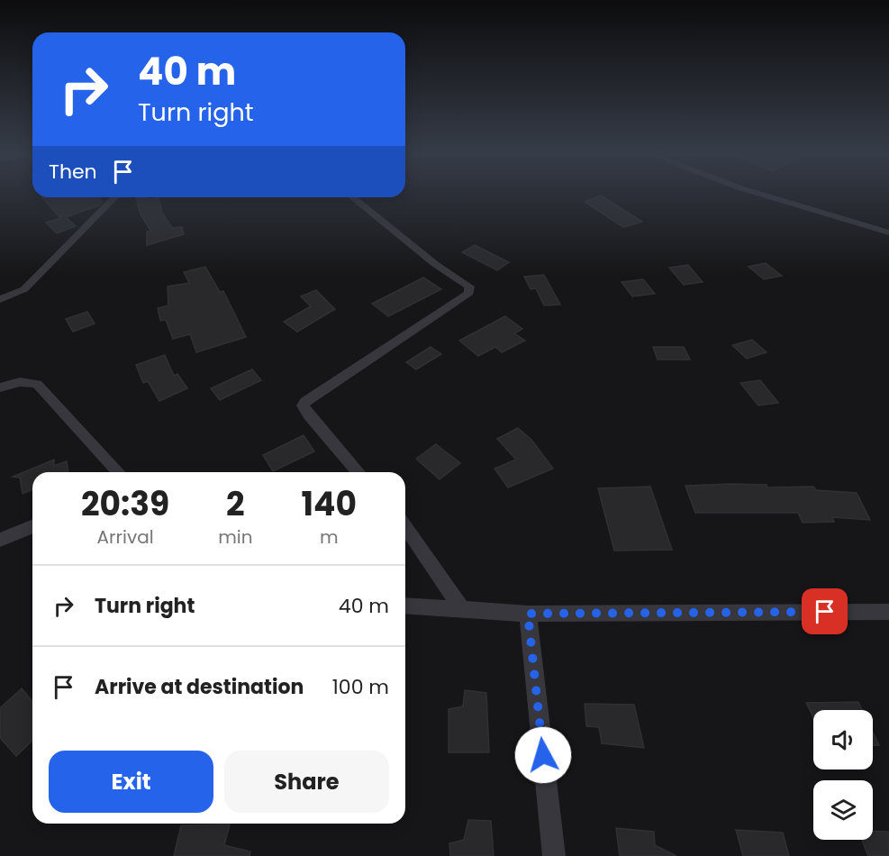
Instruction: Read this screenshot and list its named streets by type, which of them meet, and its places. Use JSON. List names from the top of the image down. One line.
{"page":{"turn":["40 m","Turn right"],"then":"Then","eta":["20:39","Arrival","2","min","140","m"],"list":[{"name":"Turn right","value":"40 m"},{"name":"Arrive at destination","value":"100 m"}],"buttons":["Exit","Share"]}}
